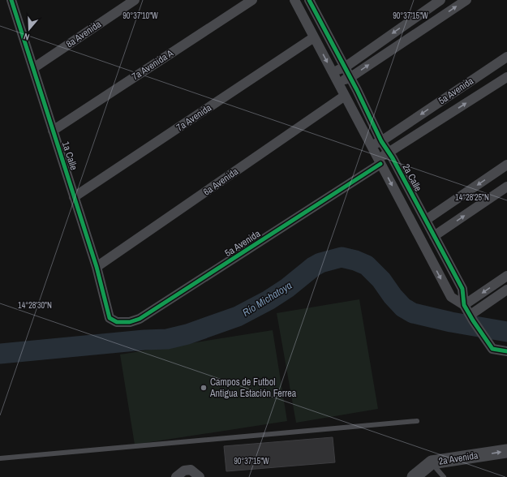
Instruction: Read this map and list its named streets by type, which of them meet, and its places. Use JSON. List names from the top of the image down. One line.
{"streets":{"main road":["2a Avenida"],"street":["8a Avenida","7a Avenida A","5a Avenida","7a Avenida","1a Calle","2a Calle","6a Avenida"]},"crossings":[["8a Avenida","1a Calle"],["7a Avenida A","1a Calle"],["5a Avenida","1a Calle"],["5a Avenida","2a Calle"],["7a Avenida","1a Calle"],["7a Avenida","2a Calle"],["1a Calle","6a Avenida"],["2a Calle","6a Avenida"]],"one_way":["2a Avenida"],"water":["Río Michatoya"],"places":["Campos de Futbol Antigua Estación Ferrea"],"north":"bottom","coordinates":["90°37'10\"W","90°37'15\"W","14°28'25\"N","14°28'30\"N"]}
